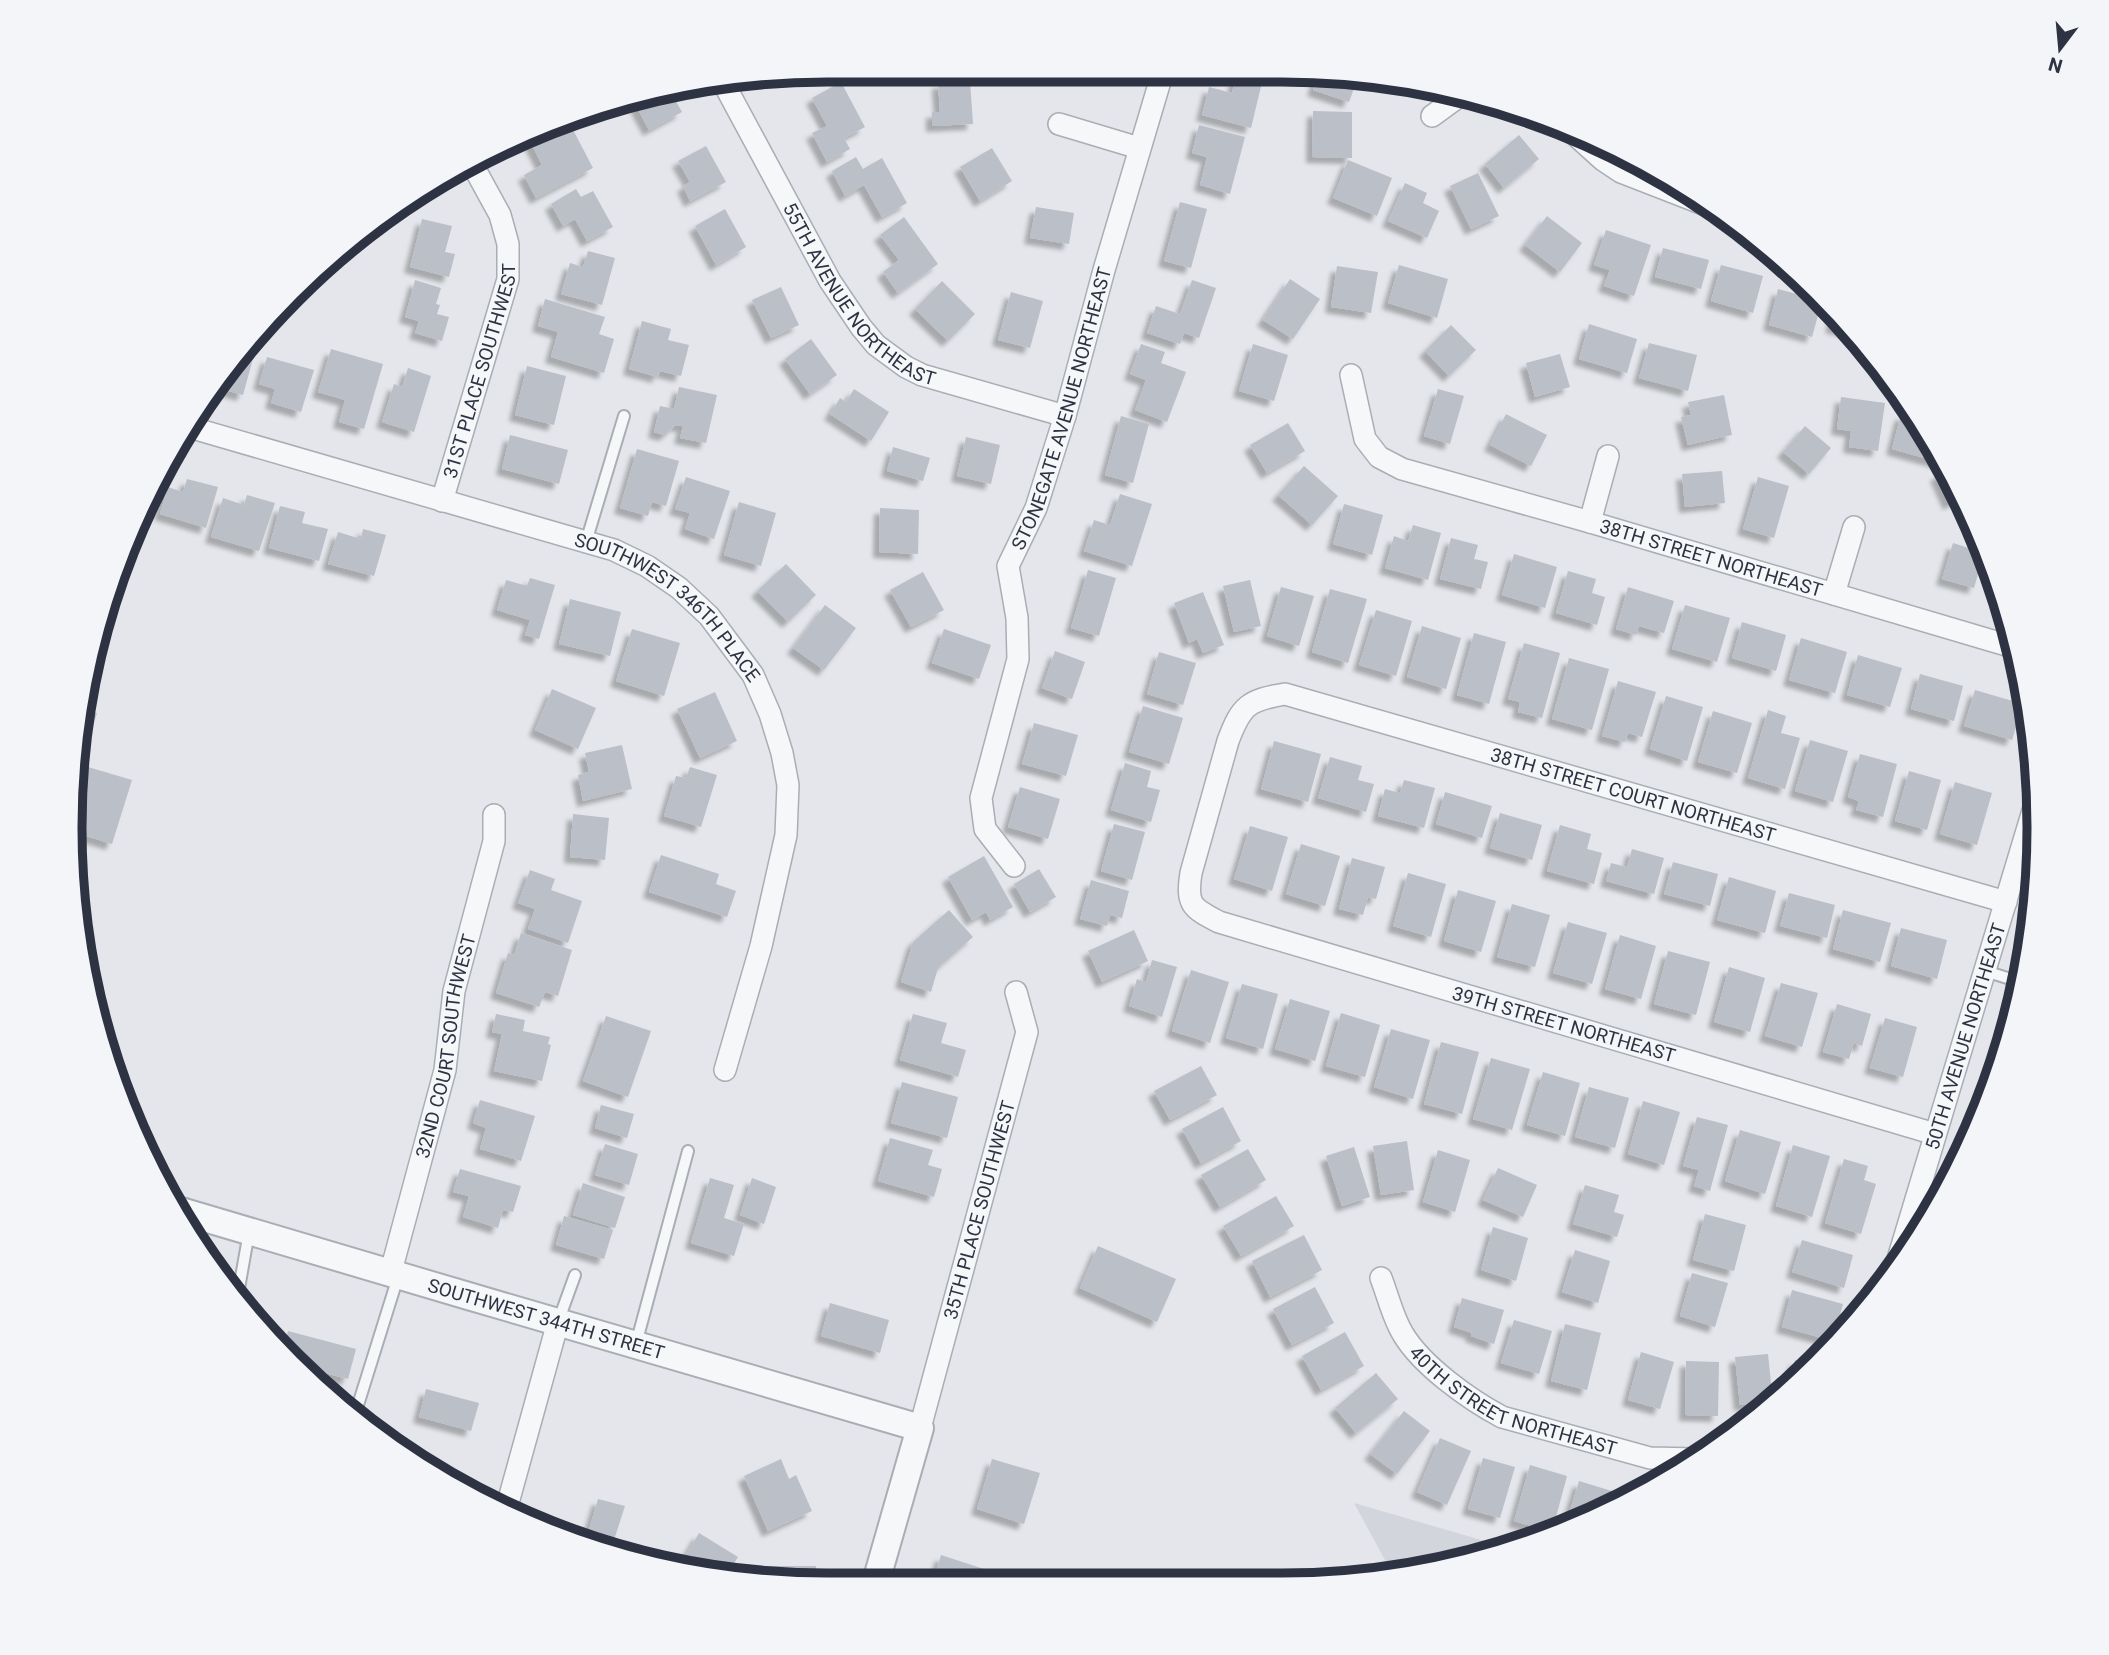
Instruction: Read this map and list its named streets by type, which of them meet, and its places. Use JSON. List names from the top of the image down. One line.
{"streets":{"street":["55TH AVENUE NORTHEAST","31ST PLACE SOUTHWEST","STONEGATE AVENUE NORTHEAST","38TH STREET NORTHEAST","SOUTHWEST 346TH PLACE","38TH STREET COURT NORTHEAST","39TH STREET NORTHEAST","50TH AVENUE NORTHEAST","32ND COURT SOUTHWEST","35TH PLACE SOUTHWEST","SOUTHWEST 344TH STREET","40TH STREET NORTHEAST"]},"crossings":[["55TH AVENUE NORTHEAST","STONEGATE AVENUE NORTHEAST"],["31ST PLACE SOUTHWEST","SOUTHWEST 346TH PLACE"],["38TH STREET COURT NORTHEAST","39TH STREET NORTHEAST"],["38TH STREET COURT NORTHEAST","50TH AVENUE NORTHEAST"],["39TH STREET NORTHEAST","50TH AVENUE NORTHEAST"],["32ND COURT SOUTHWEST","SOUTHWEST 344TH STREET"],["35TH PLACE SOUTHWEST","SOUTHWEST 344TH STREET"]],"north":"bottom"}
